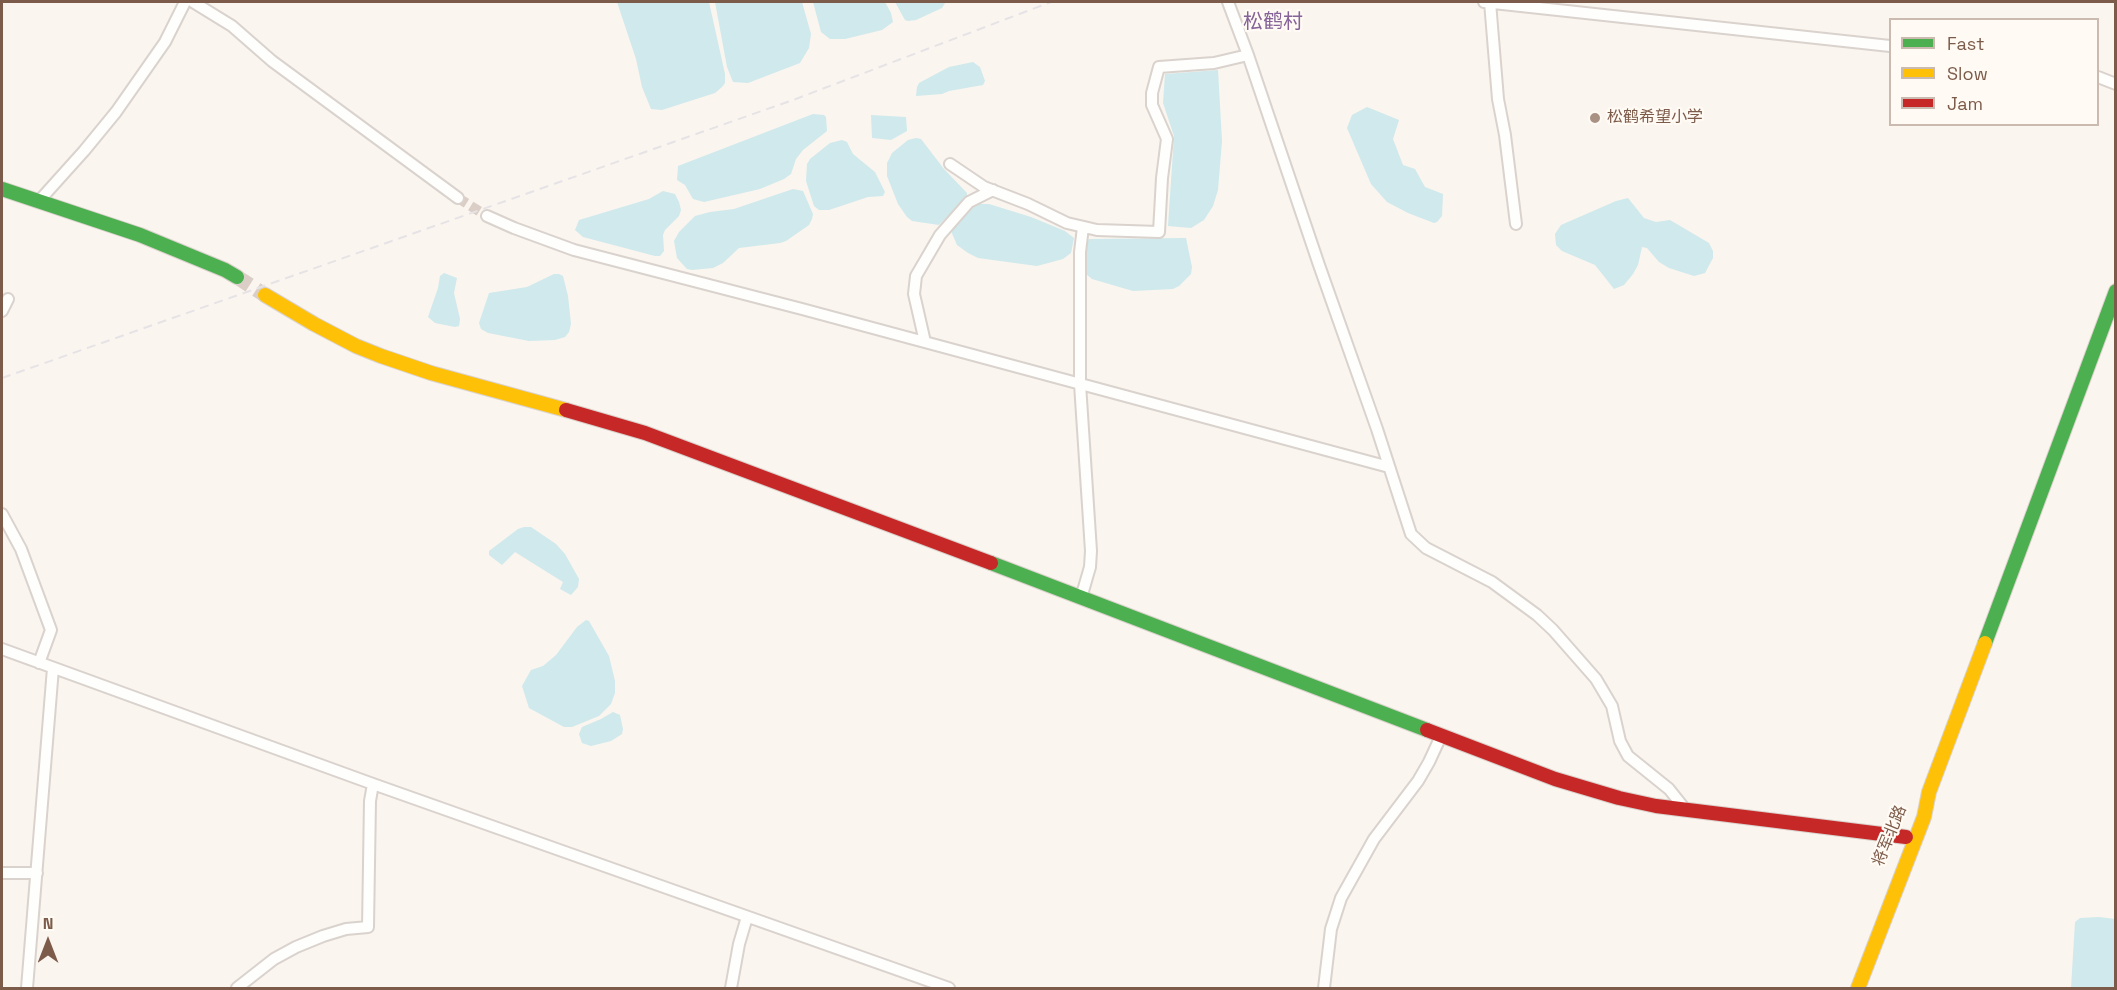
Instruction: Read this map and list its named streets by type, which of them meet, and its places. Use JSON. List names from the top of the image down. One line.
{"streets":{"main road":["将军北路"]},"districts":["松鹤村"],"places":["松鹤希望小学"],"legend":["Fast","Slow","Jam"],"north":"top"}
